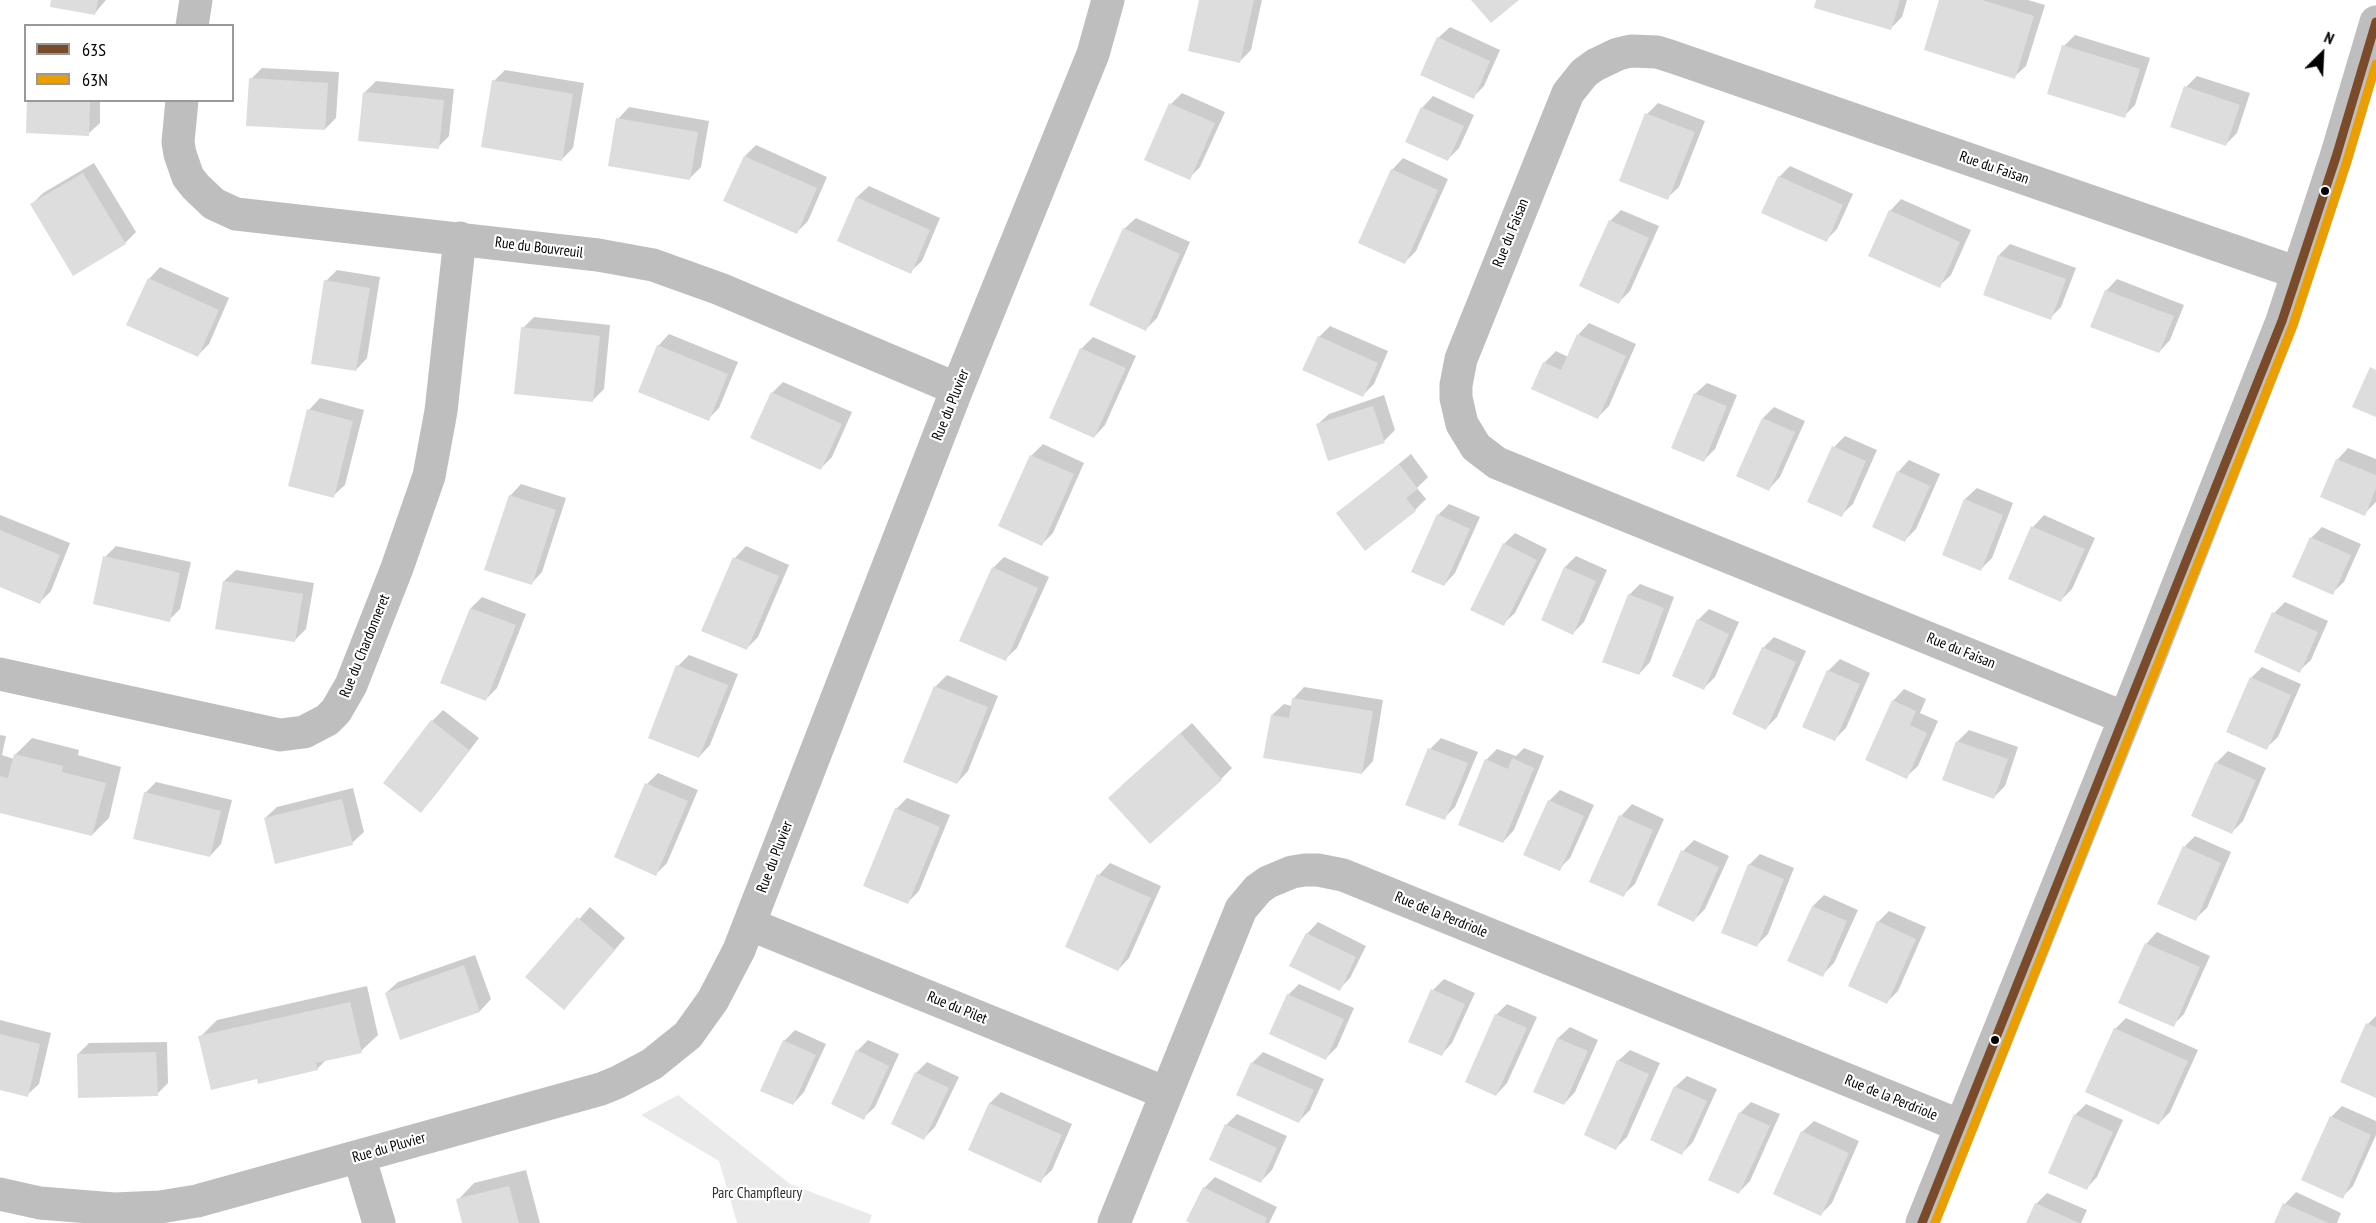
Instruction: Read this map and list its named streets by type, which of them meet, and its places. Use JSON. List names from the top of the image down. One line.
{"streets":{"street":["Rue du Faisan","Rue du Bouvreuil","Rue du Pluvier","Rue du Chardonneret","Rue de la Perdriole","Rue du Pilet"]},"crossings":[["Rue du Bouvreuil","Rue du Pluvier"],["Rue du Bouvreuil","Rue du Chardonneret"],["Rue du Pluvier","Rue du Pilet"],["Rue de la Perdriole","Rue du Pilet"]],"parks":["Parc Champfleury"],"lines":["transit line 63S","transit line 63N"],"legend":["63S","63N"],"north":"top right"}
